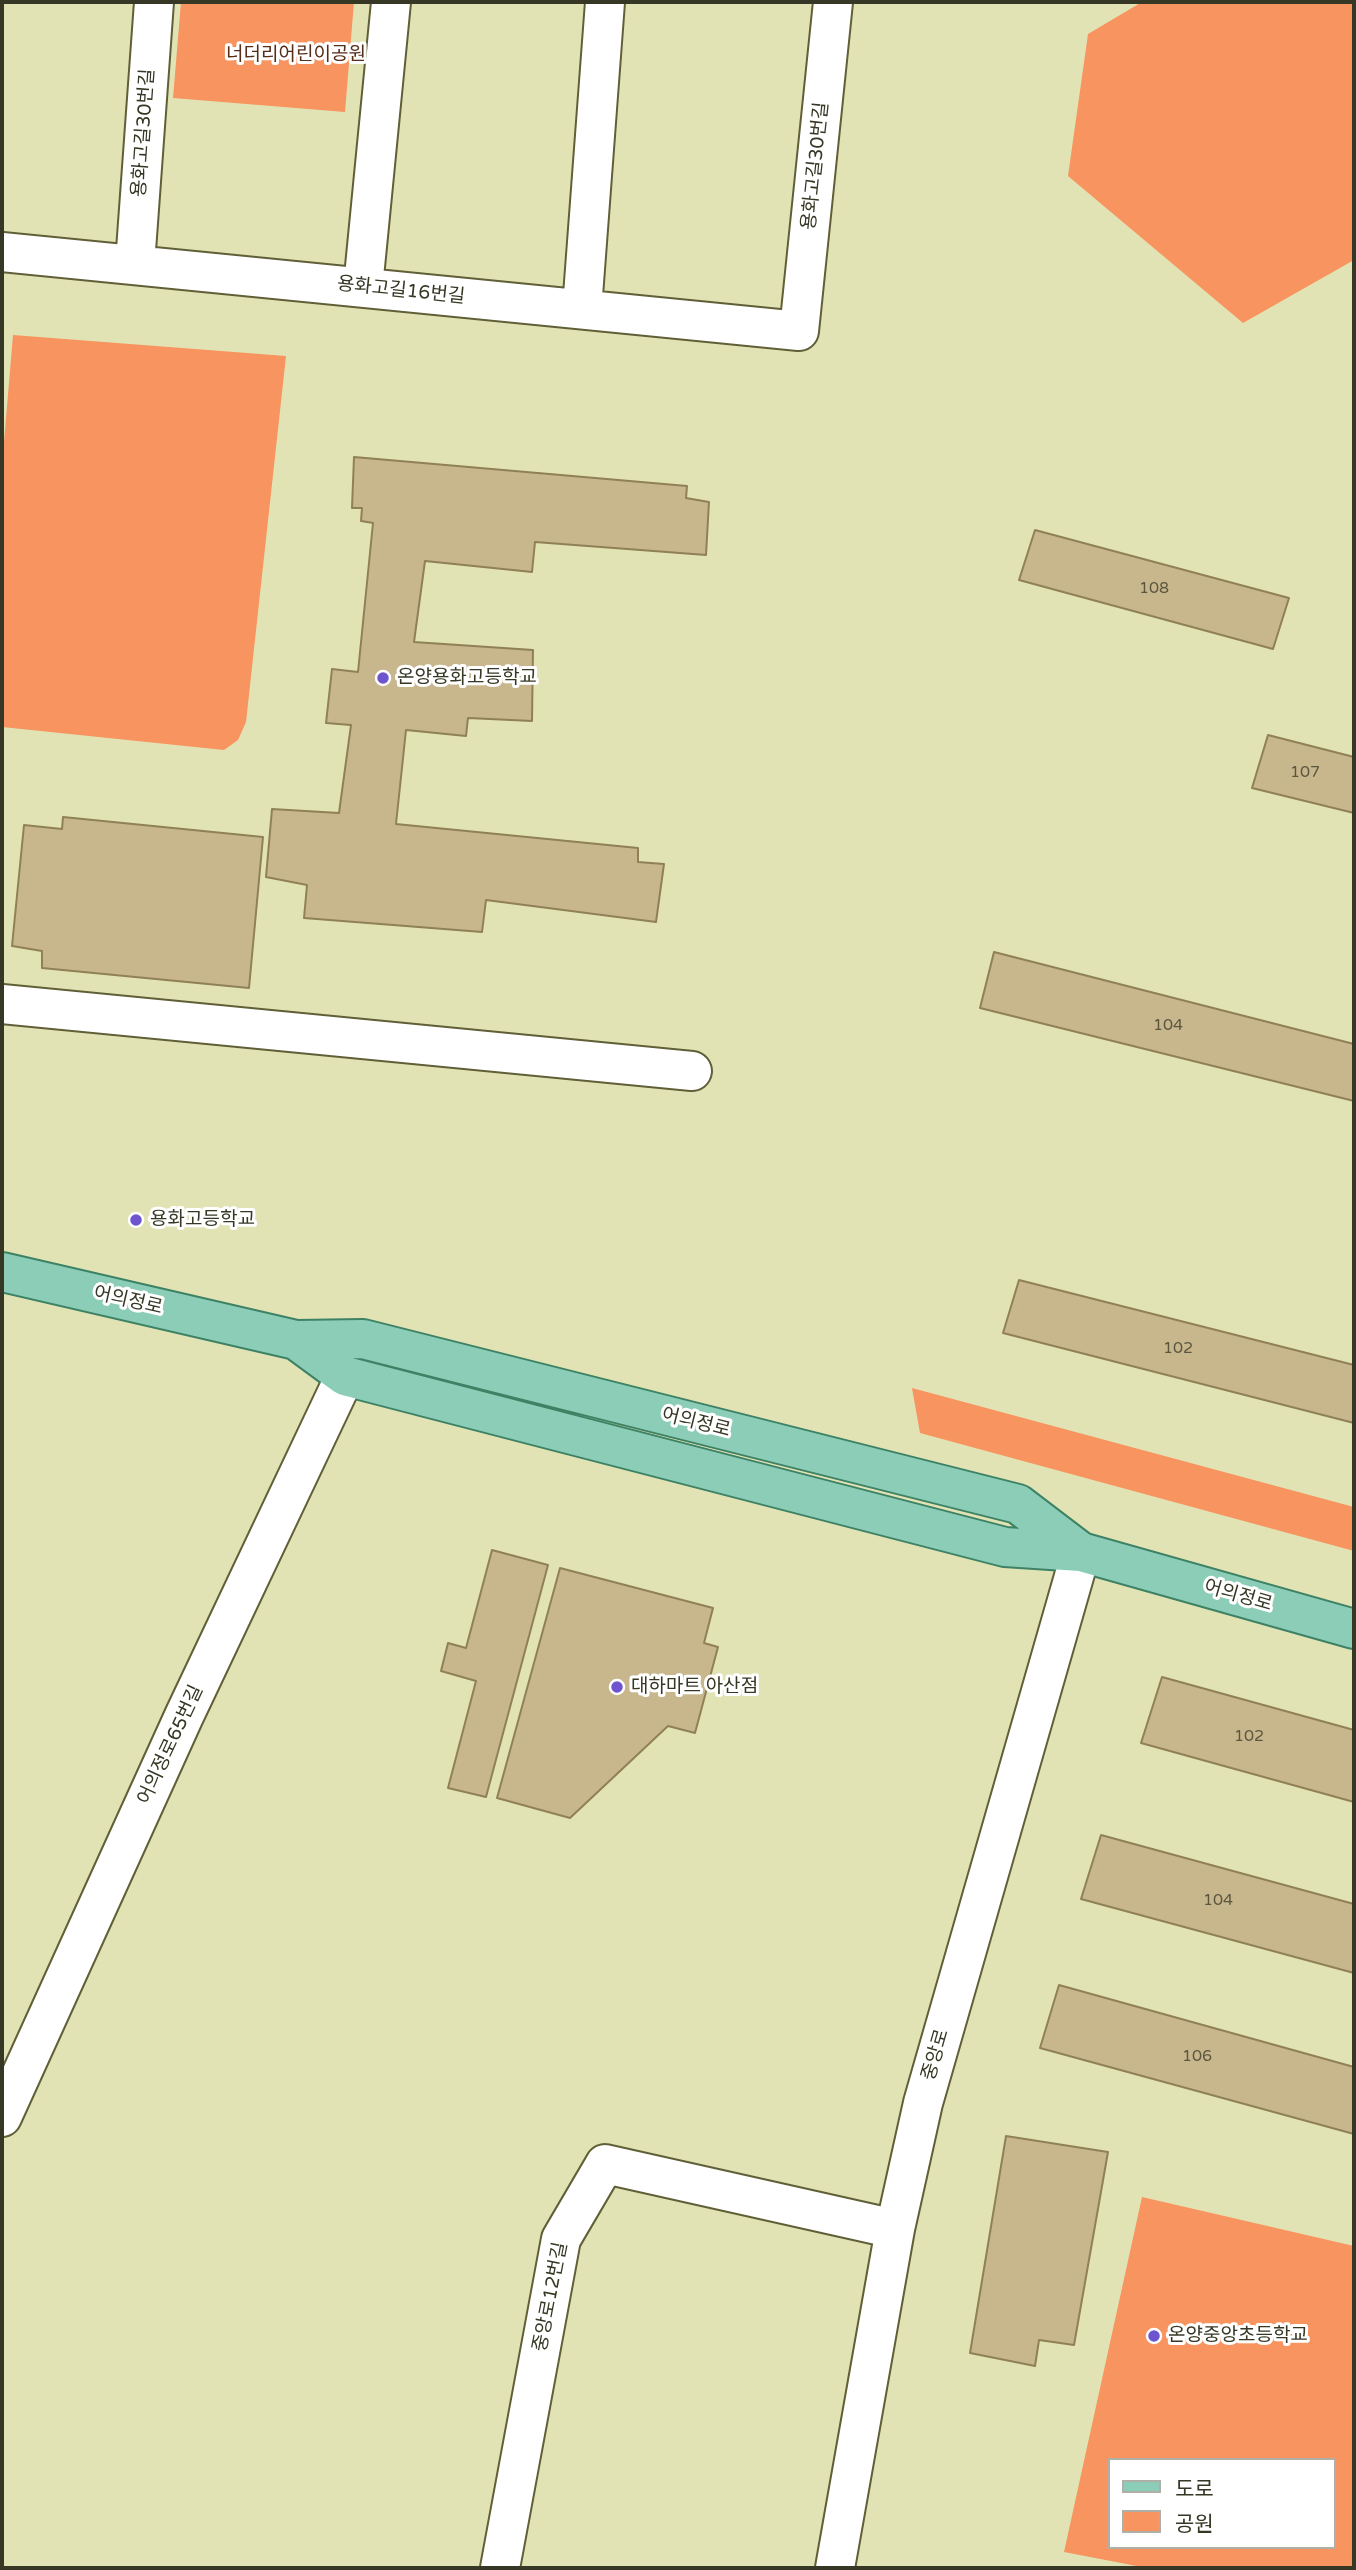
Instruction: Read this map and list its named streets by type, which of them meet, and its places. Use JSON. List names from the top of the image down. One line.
{"streets":{"main road":["어의정로"],"street":["용화고길30번길","용화고길16번길","어의정로65번길","중앙로","중앙로12번길"]},"crossings":[["용화고길30번길","용화고길16번길"],["어의정로","어의정로65번길"],["어의정로","중앙로"],["중앙로","중앙로12번길"]],"parks":["너더리어린이공원"],"places":["온양용화고등학교","용화고등학교","대하마트 아산점","온양중앙초등학교"],"house_numbers":["108","107","104","102","102","104","106"],"legend":["도로","공원"]}
